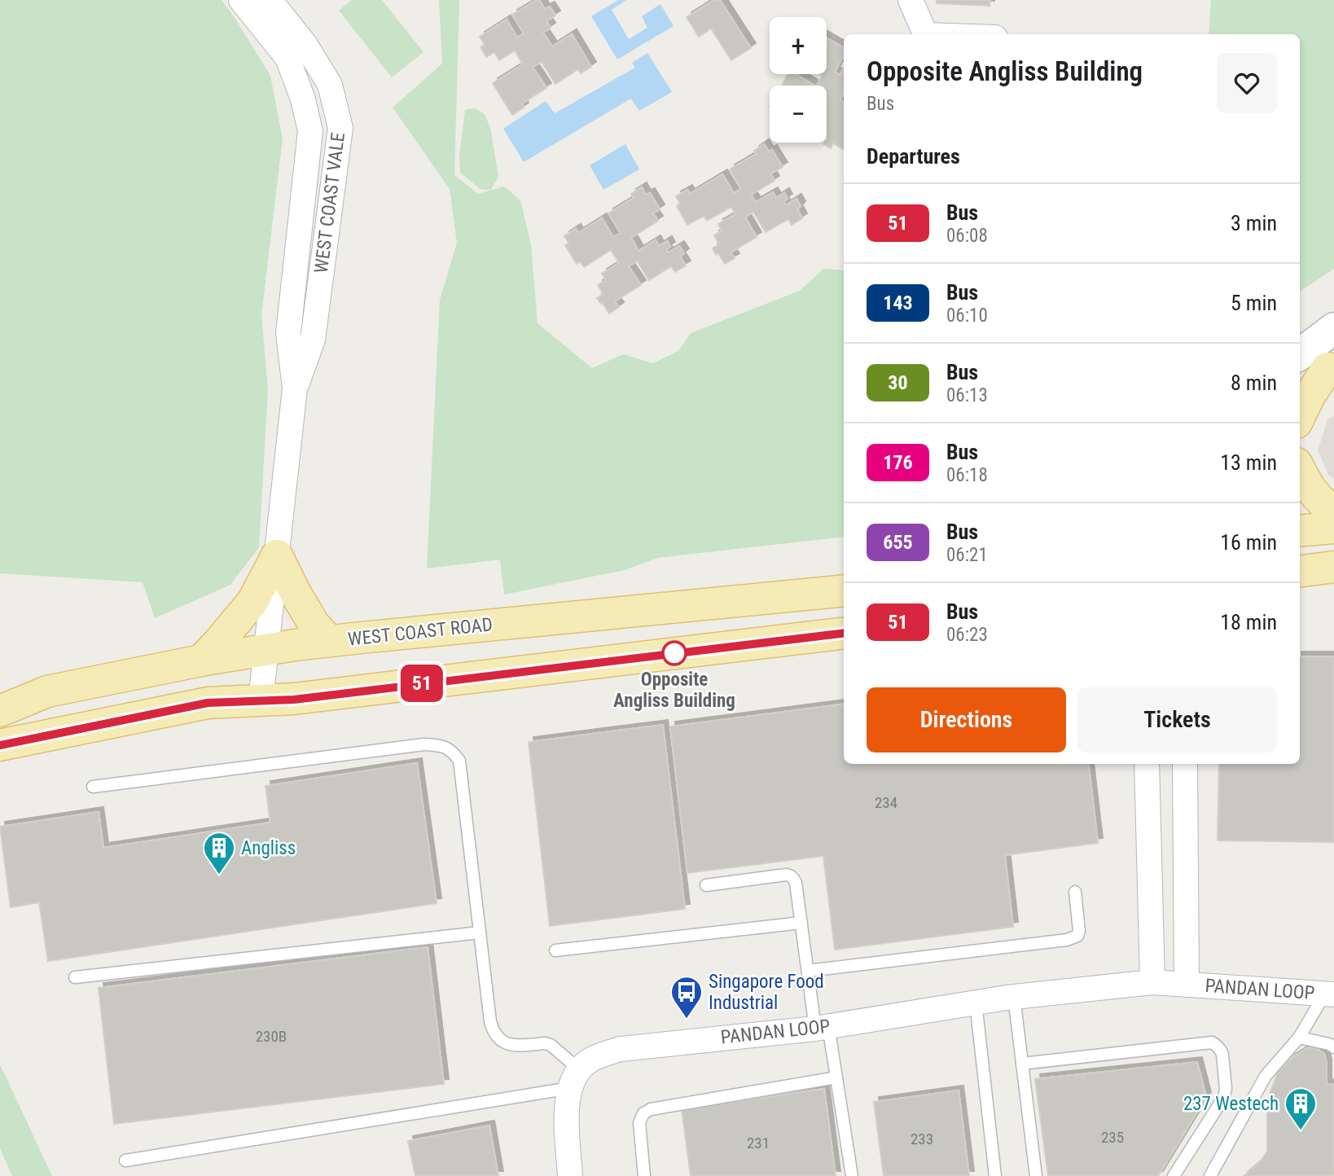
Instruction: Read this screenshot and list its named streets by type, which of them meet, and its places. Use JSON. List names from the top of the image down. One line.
{"streets":{"main road":["WEST COAST ROAD"],"street":["WEST COAST VALE","PANDAN LOOP"]},"crossings":[["WEST COAST VALE","WEST COAST ROAD"]],"places":{"other":["Opposite Angliss Building"],"building":["Angliss","237 Westech"],"bus stop":["Singapore Food Industrial"]},"lines":["bus line 51"],"house_numbers":["234","230B","235","233","231"],"page":{"on_map":"51","map_buttons":["+","−"],"heading":[["Opposite Angliss Building","Bus"],"Departures"],"list":[{"mark":"51","name":"Bus","note":"06:08","value":"3 min"},{"mark":"143","name":"Bus","note":"06:10","value":"5 min"},{"mark":"30","name":"Bus","note":"06:13","value":"8 min"},{"mark":"176","name":"Bus","note":"06:18","value":"13 min"},{"mark":"655","name":"Bus","note":"06:21","value":"16 min"},{"mark":"51","name":"Bus","note":"06:23","value":"18 min"}],"buttons":["Directions","Tickets"]}}
